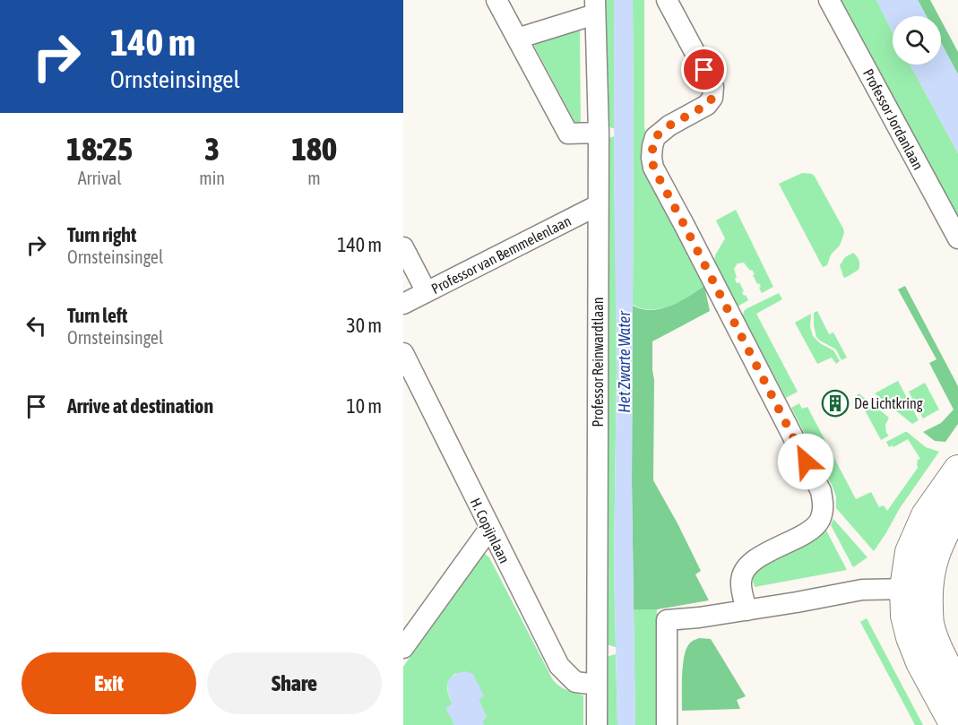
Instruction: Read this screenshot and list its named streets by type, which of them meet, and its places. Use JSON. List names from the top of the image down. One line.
{"streets":{"street":["Professor Jordanlaan","Professor van Bemmelenlaan","Professor Reinwardtlaan","H. Copijnlaan"]},"crossings":[["Professor van Bemmelenlaan","Professor Reinwardtlaan"],["Professor Reinwardtlaan","H. Copijnlaan"]],"water":["Het Zwarte Water"],"places":{"building":["De Lichtkring"]},"page":{"turn":["140 m","Ornsteinsingel"],"eta":["18:25","Arrival","3","min","180","m"],"list":[{"name":"Turn right","note":"Ornsteinsingel","value":"140 m"},{"name":"Turn left","note":"Ornsteinsingel","value":"30 m"},{"name":"Arrive at destination","value":"10 m"}],"buttons":["Exit","Share"]}}
